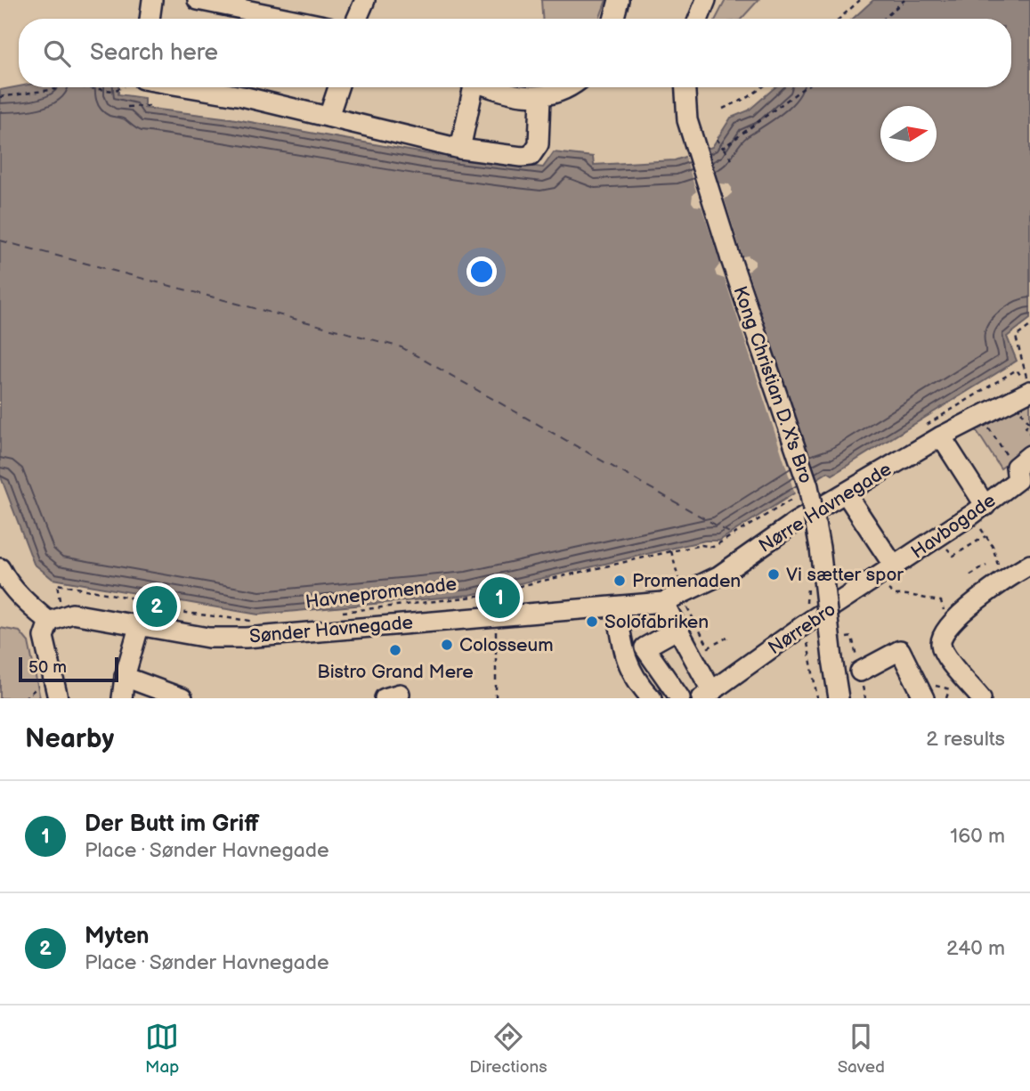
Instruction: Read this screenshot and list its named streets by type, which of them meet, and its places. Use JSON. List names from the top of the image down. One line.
{"streets":{"street":["Kong Christian D. X's Bro","Nørre Havnegade","Havbogade","Nørrebro","Sønder Havnegade"],"path":["Havnepromenade"]},"crossings":[["Nørre Havnegade","Havnepromenade"],["Nørre Havnegade","Nørrebro"],["Nørre Havnegade","Sønder Havnegade"],["Havbogade","Nørrebro"]],"places":["Vi sætter spor","Promenaden","Solofabriken","Colosseum","Bistro Grand Mere"],"scale_bar":"50 m","north":"right","page":{"search":"Search here","pins":["1","2"],"scale":"50 m","heading":["Nearby","2 results"],"list":[{"mark":"1","name":"Der Butt im Griff","note":"Place · Sønder Havnegade","value":"160 m"},{"mark":"2","name":"Myten","note":"Place · Sønder Havnegade","value":"240 m"}],"nav":["Map","Directions","Saved"]}}
